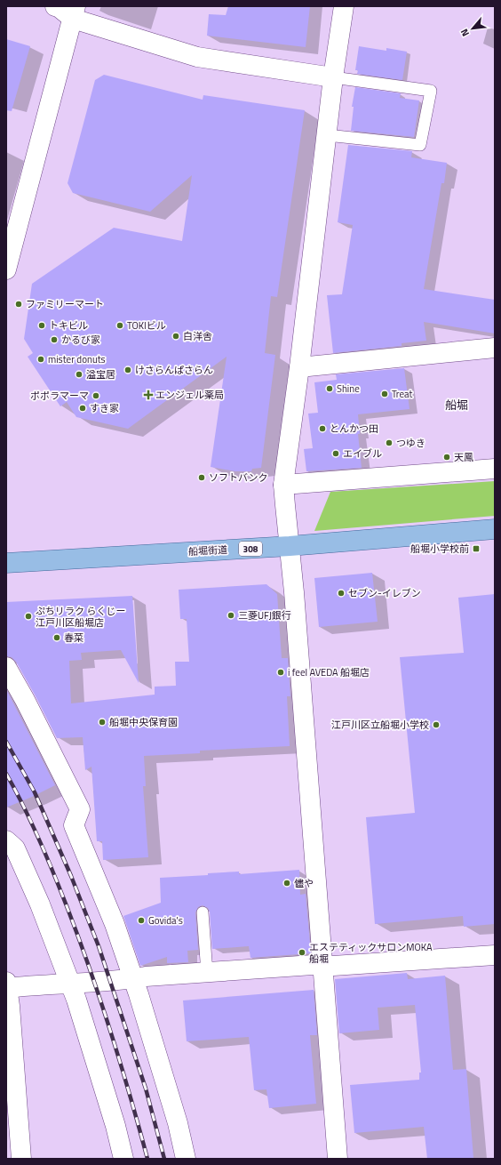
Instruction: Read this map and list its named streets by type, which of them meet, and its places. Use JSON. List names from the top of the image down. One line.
{"streets":{"main road":["308","船堀街道"]},"districts":["船堀"],"places":{"other":["ファミリーマート","トキビル","TOKIビル","白洋舎","かるび家","mister donuts","けさらんぱさらん","溢宝居","Shine","Treat","ポポラマーマ","すき家","とんかつ田","つゆき","エイブル","天鳳","ソフトバンク","セブン-イレブン","三菱UFJ銀行","ぷちリラク らくじー 江戸川区船堀店","春菜","i feel AVEDA 船堀店","船堀中央保育園","江戸川区立船堀小学校","儘や","Govida's","エステティックサロンMOKA 船堀"],"health":["エンジェル薬局"],"transit":["船堀小学校前"]},"north":"bottom left"}
